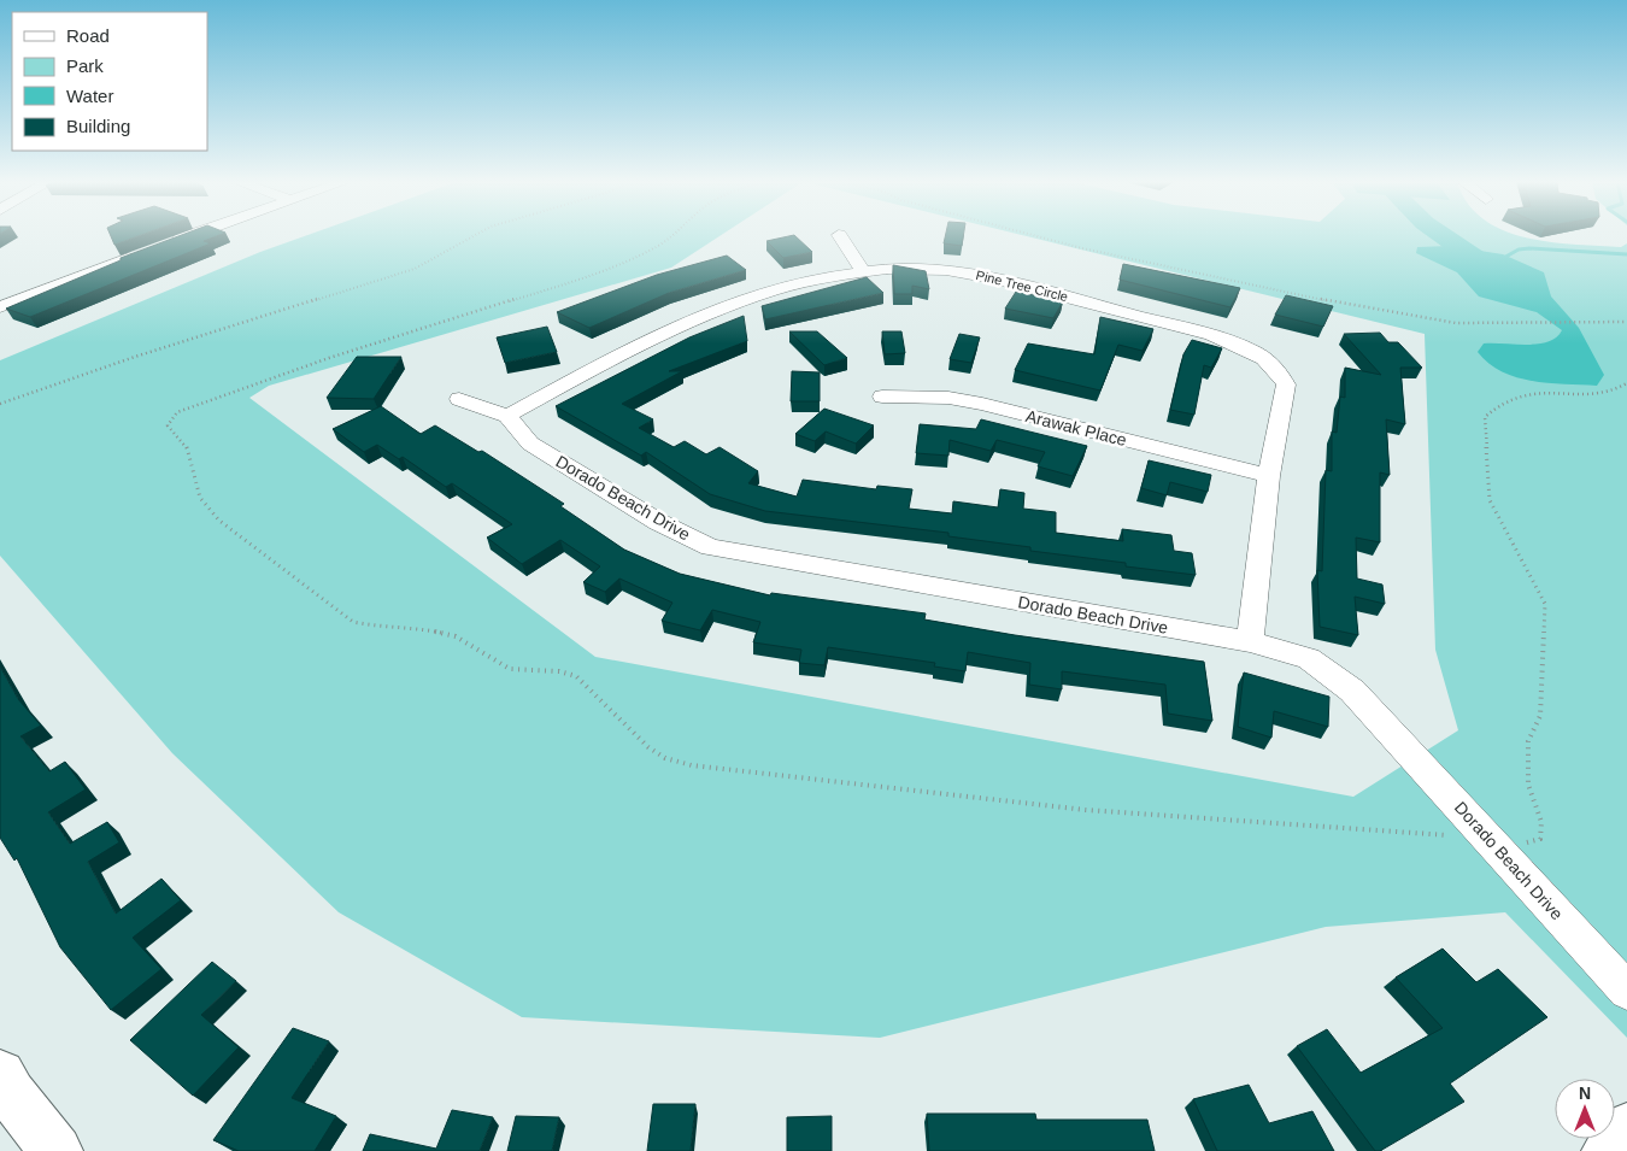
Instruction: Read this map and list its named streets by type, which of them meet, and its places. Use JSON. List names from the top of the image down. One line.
{"streets":{"street":["Pine Tree Circle","Arawak Place","Dorado Beach Drive"]},"crossings":[["Pine Tree Circle","Arawak Place"],["Pine Tree Circle","Dorado Beach Drive"]],"legend":["Road","Park","Water","Building"],"north":"top"}
